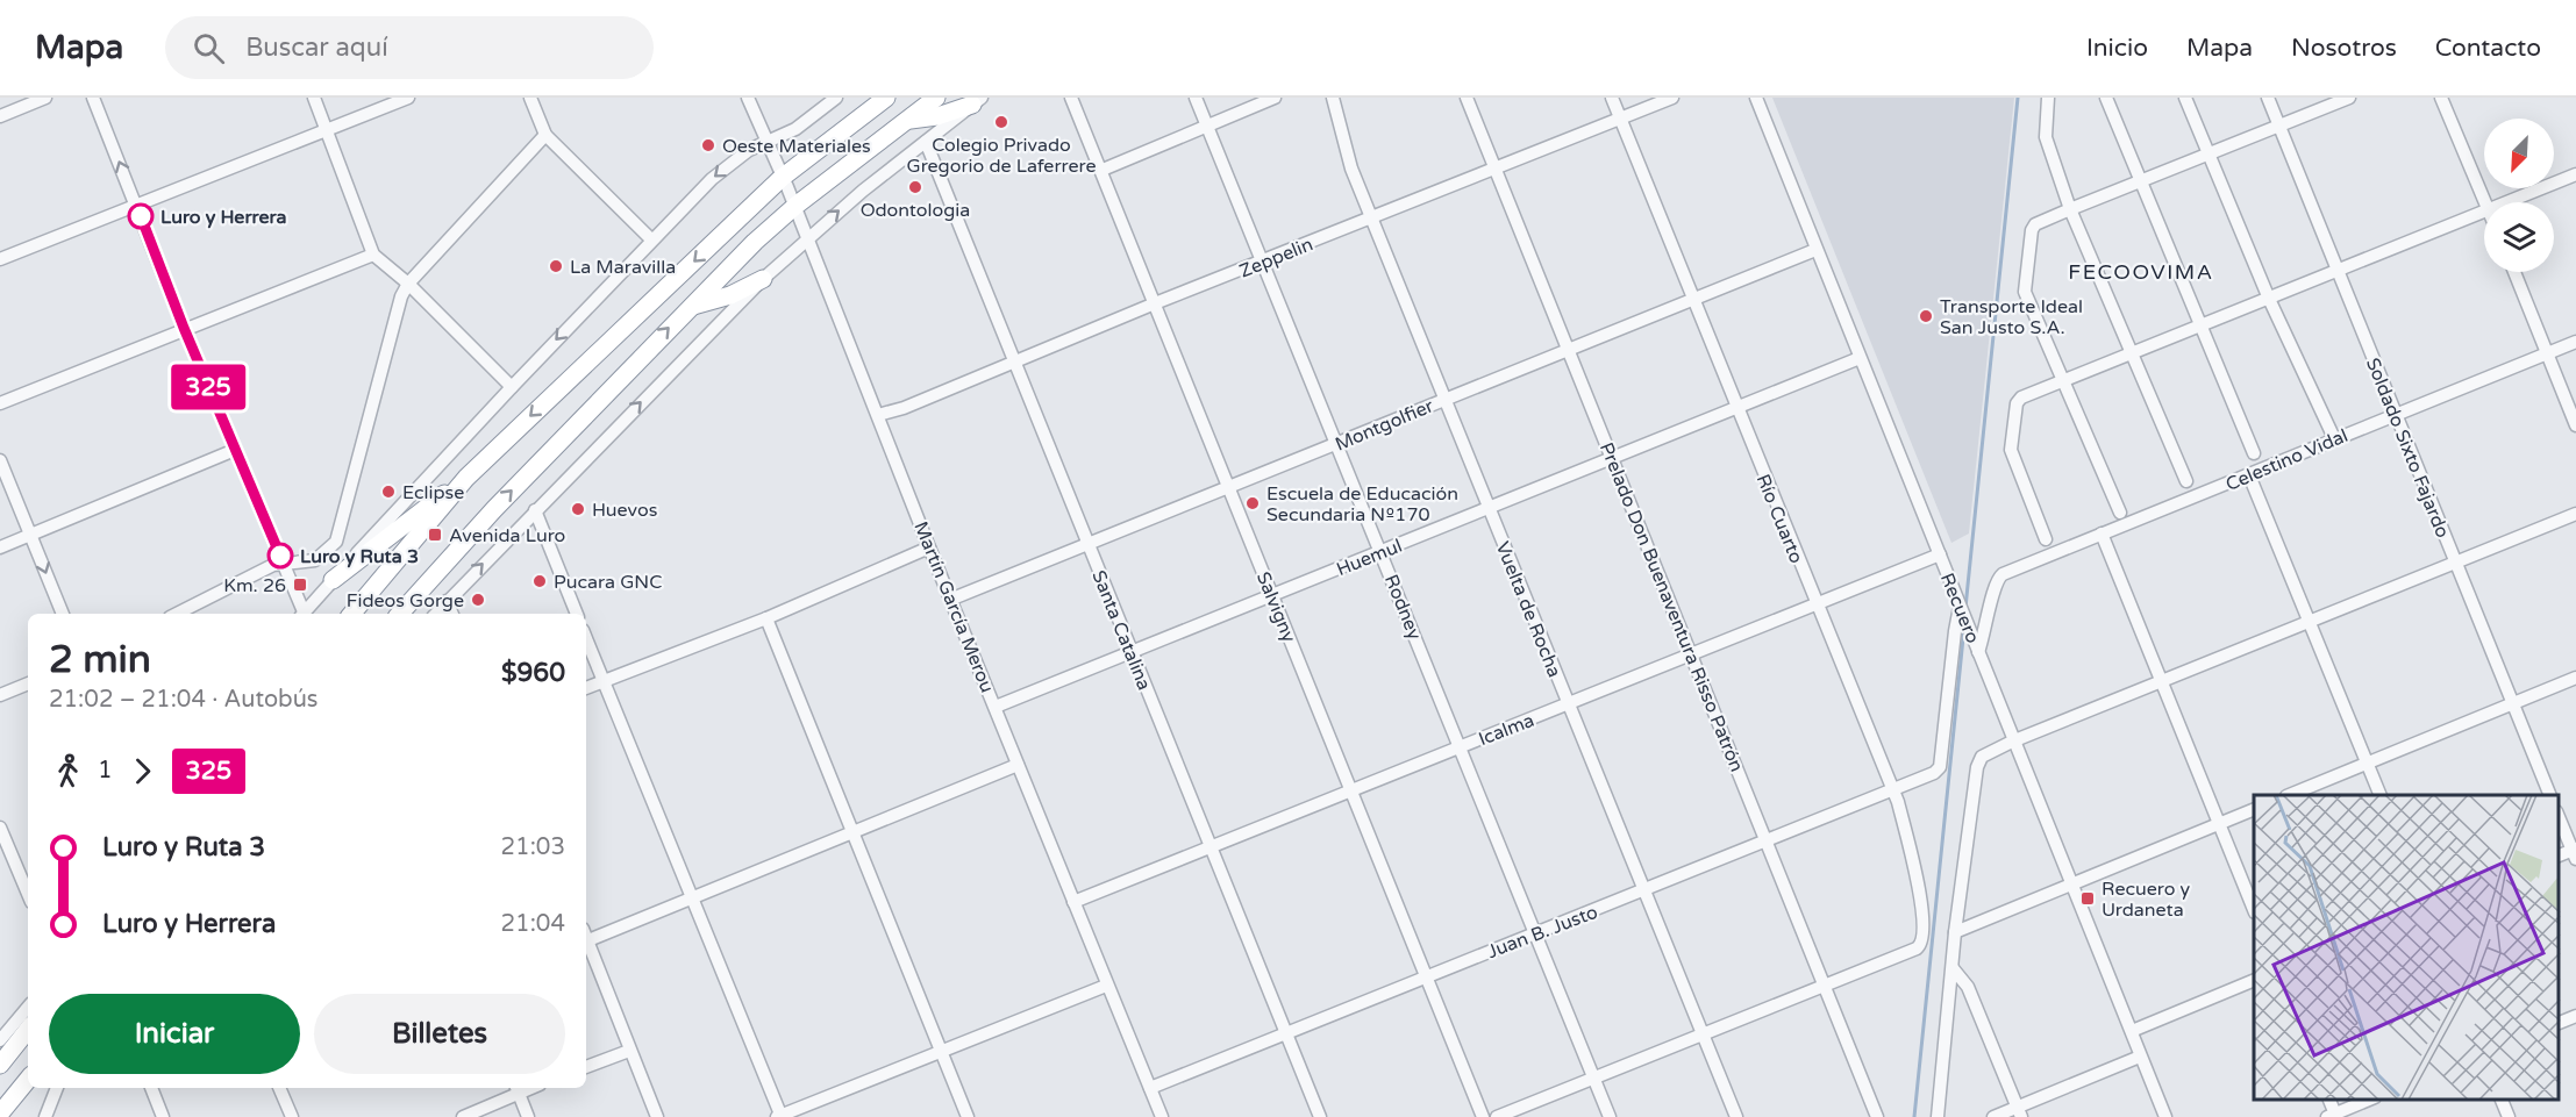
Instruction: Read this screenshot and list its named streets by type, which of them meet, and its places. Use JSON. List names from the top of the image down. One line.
{"streets":{"street":["Zeppelin","Montgolfier","Soldado Sixto Fajardo","Celestino Vidal","Río Cuarto","Huemul","Martín García Merou","Salvigny","Rodney","Prelado Don Buenaventura Risso Patrón","Recuero","Vuelta de Rocha","Santa Catalina","Icalma","Juan B. Justo"]},"crossings":[["Zeppelin","Río Cuarto"],["Zeppelin","Martín García Merou"],["Zeppelin","Salvigny"],["Zeppelin","Rodney"],["Zeppelin","Prelado Don Buenaventura Risso Patrón"],["Zeppelin","Vuelta de Rocha"],["Zeppelin","Santa Catalina"],["Montgolfier","Río Cuarto"],["Montgolfier","Martín García Merou"],["Montgolfier","Salvigny"],["Montgolfier","Rodney"],["Montgolfier","Prelado Don Buenaventura Risso Patrón"],["Montgolfier","Recuero"],["Montgolfier","Vuelta de Rocha"],["Montgolfier","Santa Catalina"],["Soldado Sixto Fajardo","Celestino Vidal"],["Celestino Vidal","Recuero"],["Río Cuarto","Huemul"],["Río Cuarto","Prelado Don Buenaventura Risso Patrón"],["Río Cuarto","Icalma"],["Río Cuarto","Juan B. Justo"],["Huemul","Martín García Merou"],["Huemul","Salvigny"],["Huemul","Rodney"],["Huemul","Prelado Don Buenaventura Risso Patrón"],["Huemul","Recuero"],["Huemul","Vuelta de Rocha"],["Huemul","Santa Catalina"],["Martín García Merou","Icalma"],["Martín García Merou","Juan B. Justo"],["Salvigny","Icalma"],["Salvigny","Juan B. Justo"],["Rodney","Icalma"],["Rodney","Juan B. Justo"],["Prelado Don Buenaventura Risso Patrón","Icalma"],["Prelado Don Buenaventura Risso Patrón","Juan B. Justo"],["Recuero","Icalma"],["Recuero","Juan B. Justo"],["Vuelta de Rocha","Icalma"],["Vuelta de Rocha","Juan B. Justo"],["Santa Catalina","Icalma"],["Santa Catalina","Juan B. Justo"]],"districts":["FECOOVIMA"],"places":{"other":["Colegio Privado Gregorio de Laferrere","Oeste Materiales","Odontologia","Luro y Herrera","La Maravilla","Transporte Ideal San Justo S.A.","Eclipse","Escuela de Educación Secundaria Nº170","Huevos","Luro y Ruta 3","Pucara GNC","Fideos Gorge"],"transit":["Avenida Luro","Km. 26","Recuero y Urdaneta"]},"lines":["bus line 325"],"north":"bottom left","page":{"header":"Mapa","search":"Buscar aquí","nav":["Inicio","Mapa","Nosotros","Contacto"],"on_map":"325","heading":["2 min","21:02 – 21:04 · Autobús","$960"],"legs":["1","325"],"list":[{"name":"Luro y Ruta 3","value":"21:03"},{"name":"Luro y Herrera","value":"21:04"}],"buttons":["Iniciar","Billetes"]}}
